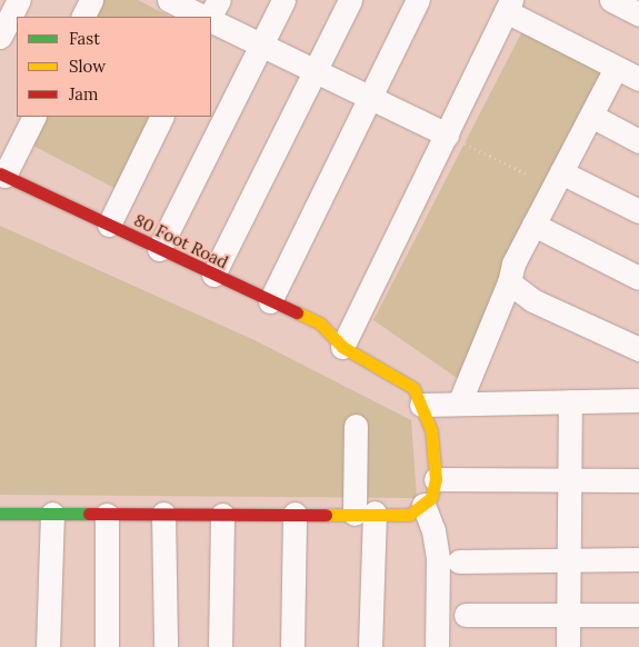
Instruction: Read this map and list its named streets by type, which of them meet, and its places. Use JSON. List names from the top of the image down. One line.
{"streets":{"street":["80 Foot Road"]},"legend":["Fast","Slow","Jam"]}
